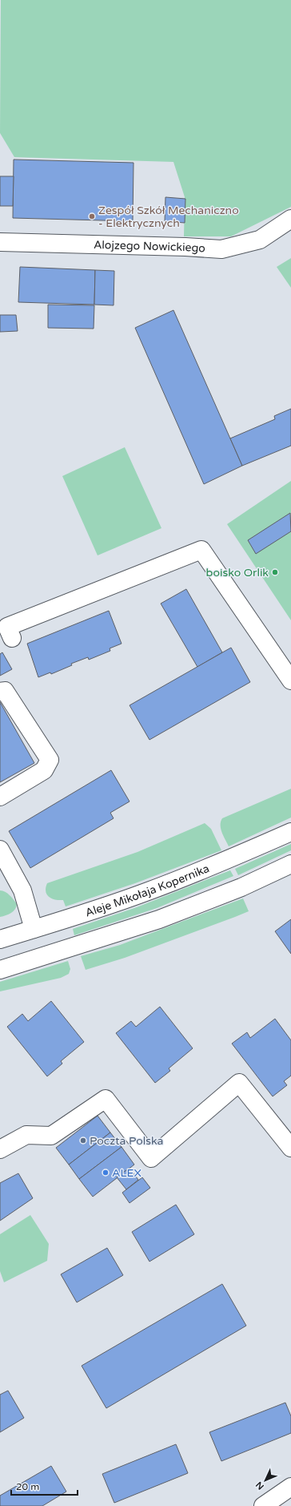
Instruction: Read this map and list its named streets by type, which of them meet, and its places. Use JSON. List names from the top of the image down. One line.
{"streets":{"street":["Alojzego Nowickiego","Aleje Mikołaja Kopernika"]},"places":["Zespół Szkół Mechaniczno - Elektrycznych","boisko Orlik","Poczta Polska","ALEX"],"scale_bar":"20 m","north":"bottom left"}
